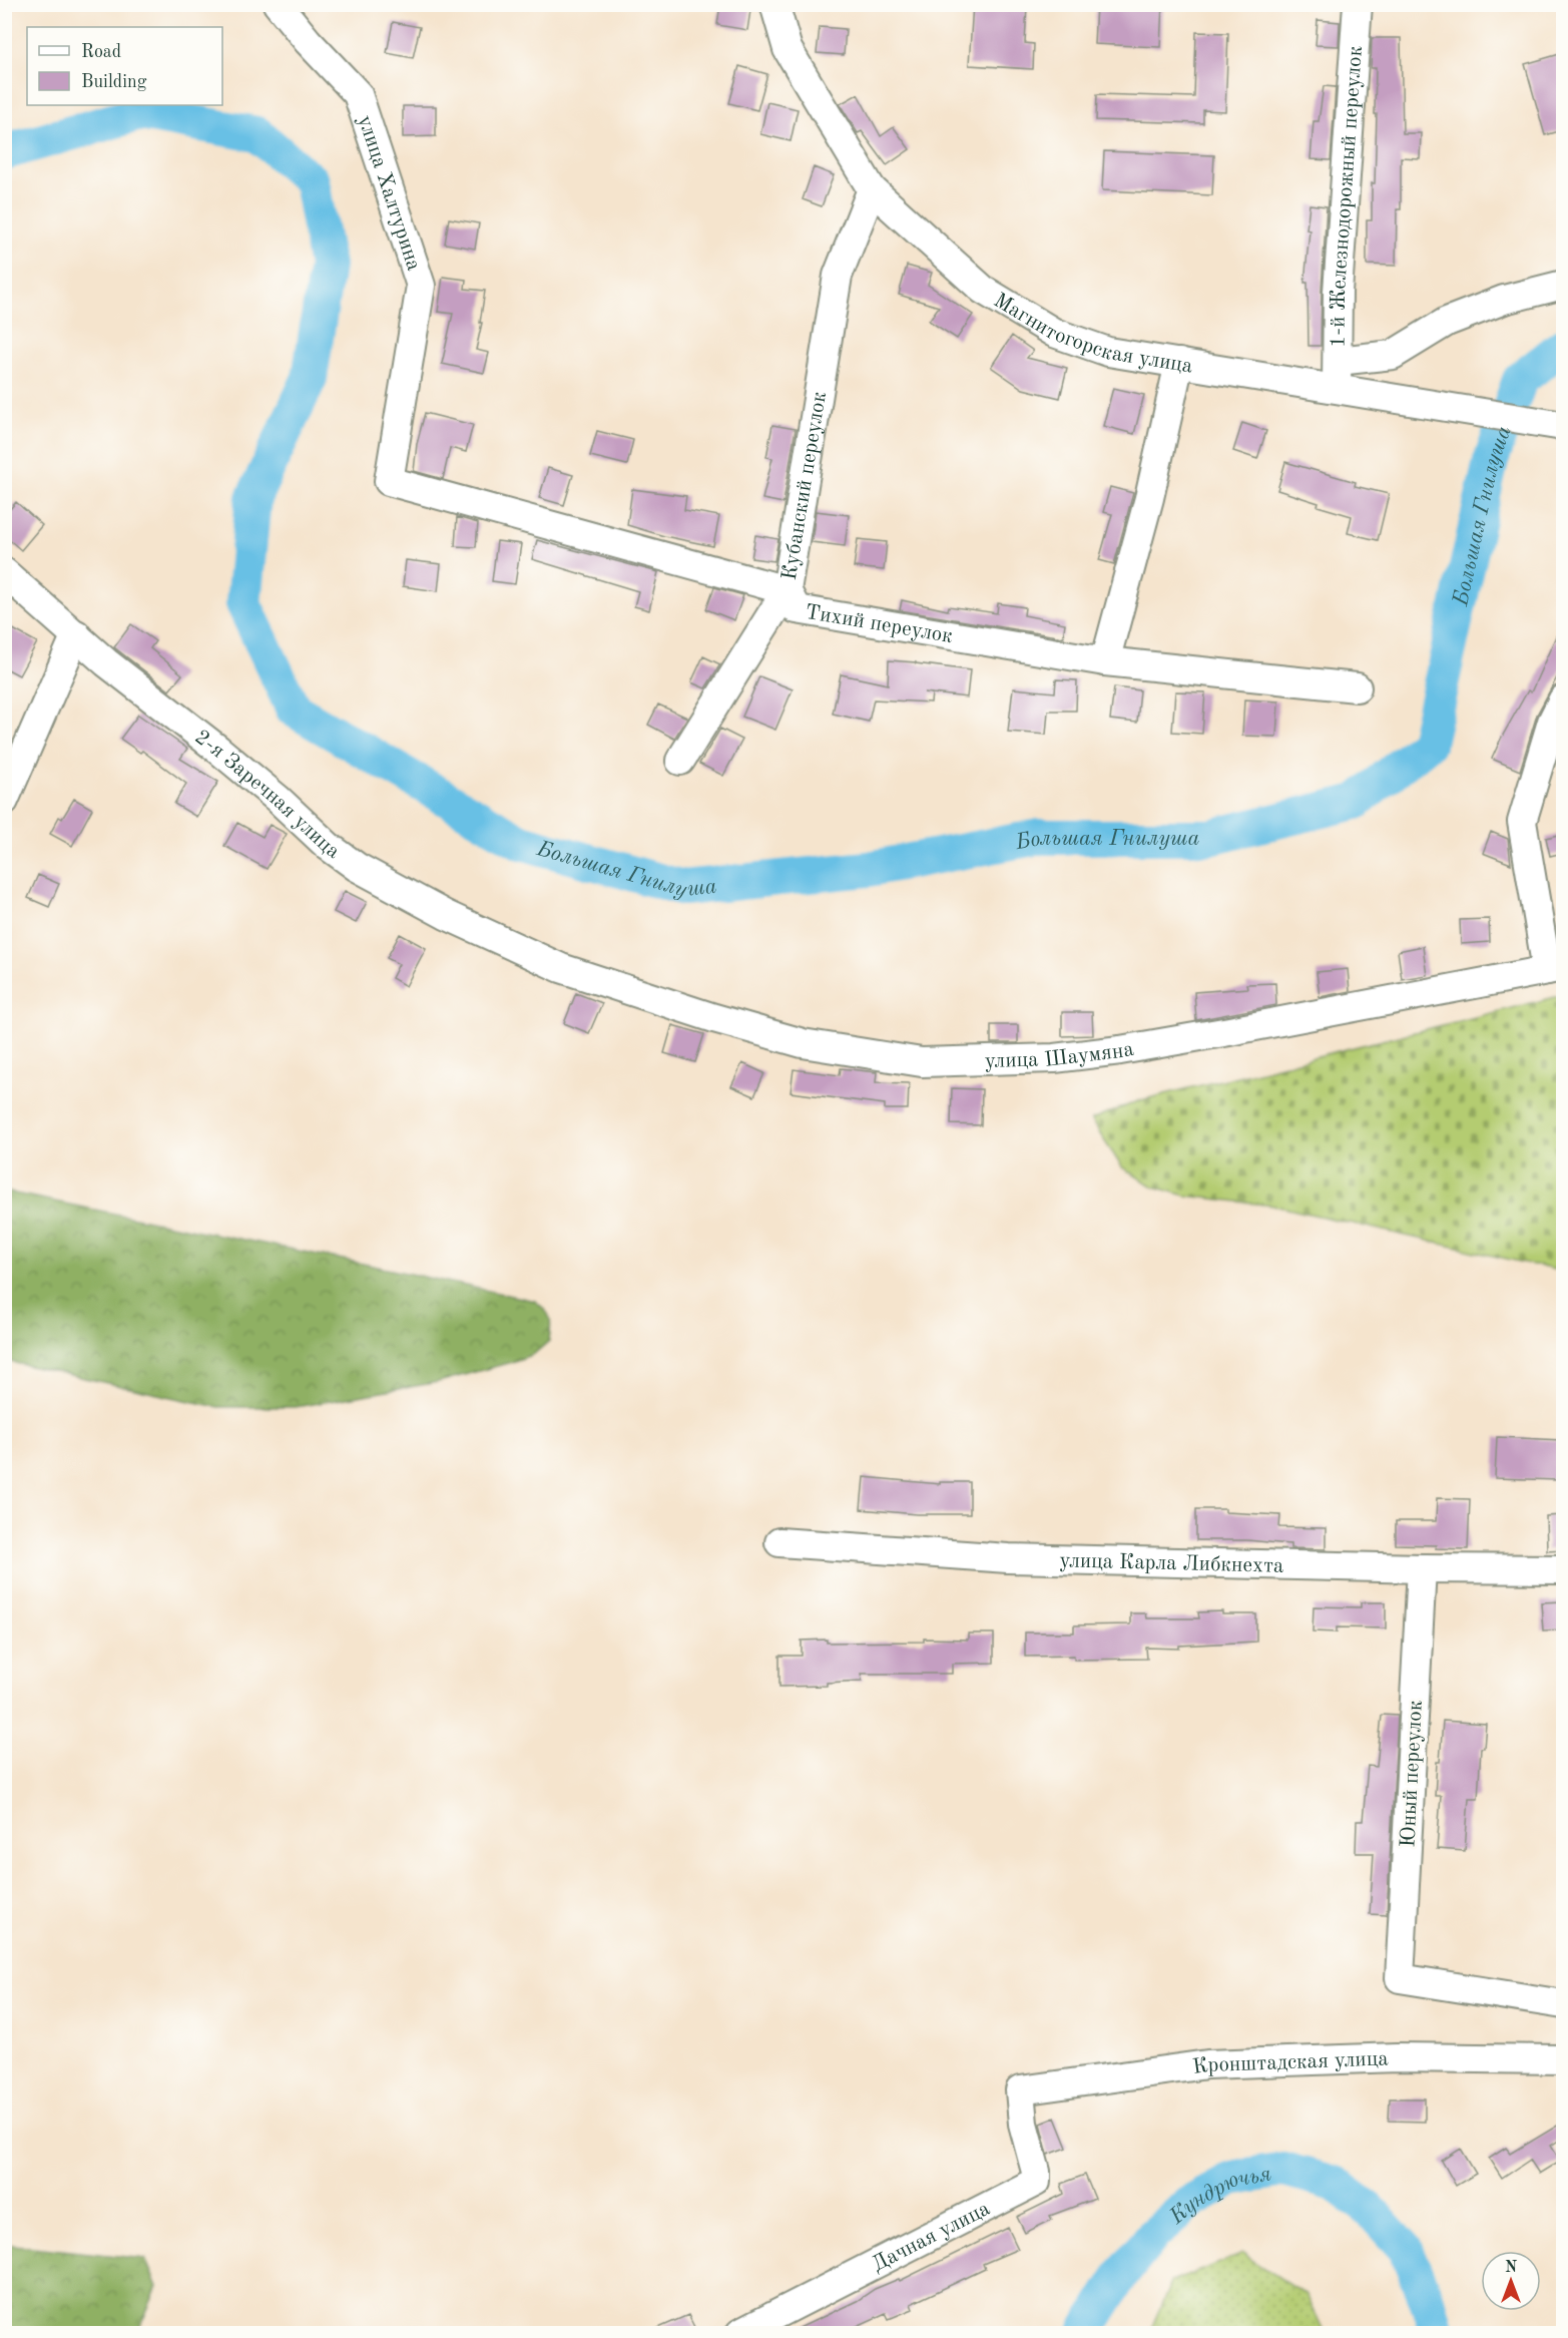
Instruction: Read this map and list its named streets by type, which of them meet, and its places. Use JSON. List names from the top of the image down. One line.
{"streets":{"street":["улица Халтурина","1-й Железнодорожный переулок","Магнитогорская улица","Кубанский переулок","Тихий переулок","2-я Заречная улица","улица Шаумяна","улица Карла Либкнехта","Юный переулок","Кронштадская улица","Дачная улица"]},"crossings":[["улица Халтурина","Тихий переулок"],["1-й Железнодорожный переулок","Магнитогорская улица"],["Магнитогорская улица","Кубанский переулок"],["Кубанский переулок","Тихий переулок"],["2-я Заречная улица","улица Шаумяна"],["улица Карла Либкнехта","Юный переулок"],["Кронштадская улица","Дачная улица"]],"water":["Большая Гнилуша","Кундрючья"],"legend":["Road","Building"],"north":"top"}
